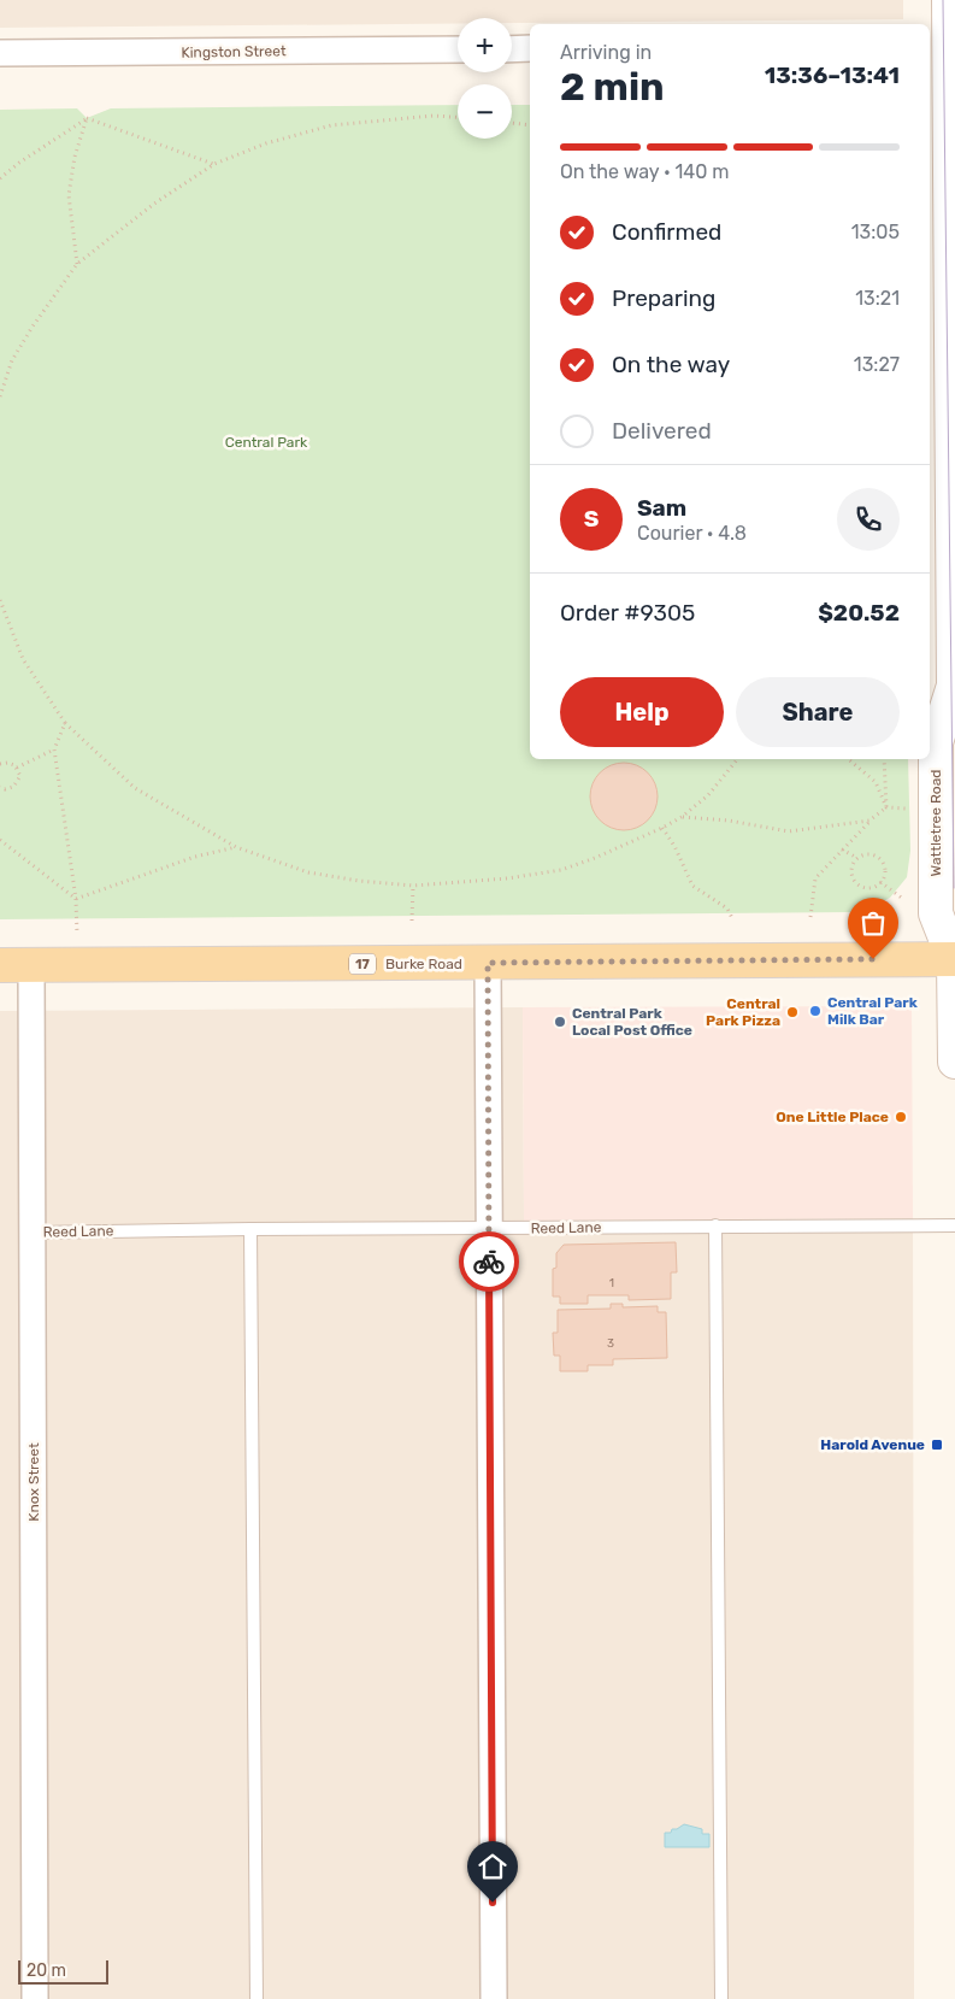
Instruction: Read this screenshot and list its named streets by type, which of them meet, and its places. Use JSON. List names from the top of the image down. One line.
{"streets":{"main road":["Wattletree Road","17","Burke Road"],"street":["Kingston Street","Knox Street"],"lane":["Reed Lane"]},"crossings":[["Wattletree Road","Burke Road"],["Burke Road","Knox Street"],["Reed Lane","Knox Street"]],"parks":["Central Park"],"places":{"other":["Central Park Milk Bar","Central Park Pizza","Central Park Local Post Office","One Little Place"],"transit":["Harold Avenue"]},"house_numbers":["1","3"],"scale_bar":"20 m","page":{"map_buttons":["+","−"],"heading":["2 min","Arriving in","13:36–13:41"],"panel":["Sam","Courier · 4.8","Order #9305","$20.52"],"bar":"On the way · 140 m","list":[["Confirmed","13:05"],["Preparing","13:21"],["On the way","13:27"],"Delivered"],"round":"S","buttons":["Help","Share"],"scale":"20 m"}}
